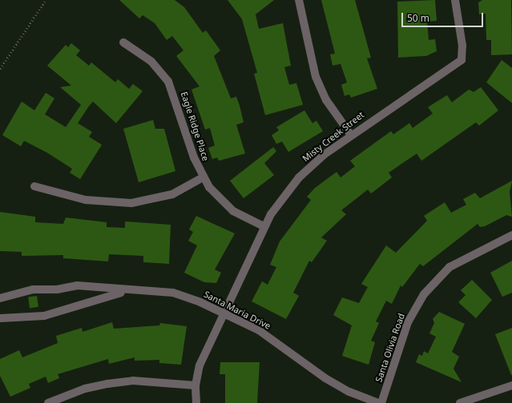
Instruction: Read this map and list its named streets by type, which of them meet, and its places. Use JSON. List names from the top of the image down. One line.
{"streets":{"street":["Eagle Ridge Place","Misty Creek Street","Santa Maria Drive","Santa Olivia Road"]},"crossings":[["Eagle Ridge Place","Misty Creek Street"],["Misty Creek Street","Santa Maria Drive"],["Santa Maria Drive","Santa Olivia Road"]],"scale_bar":"50 m"}
